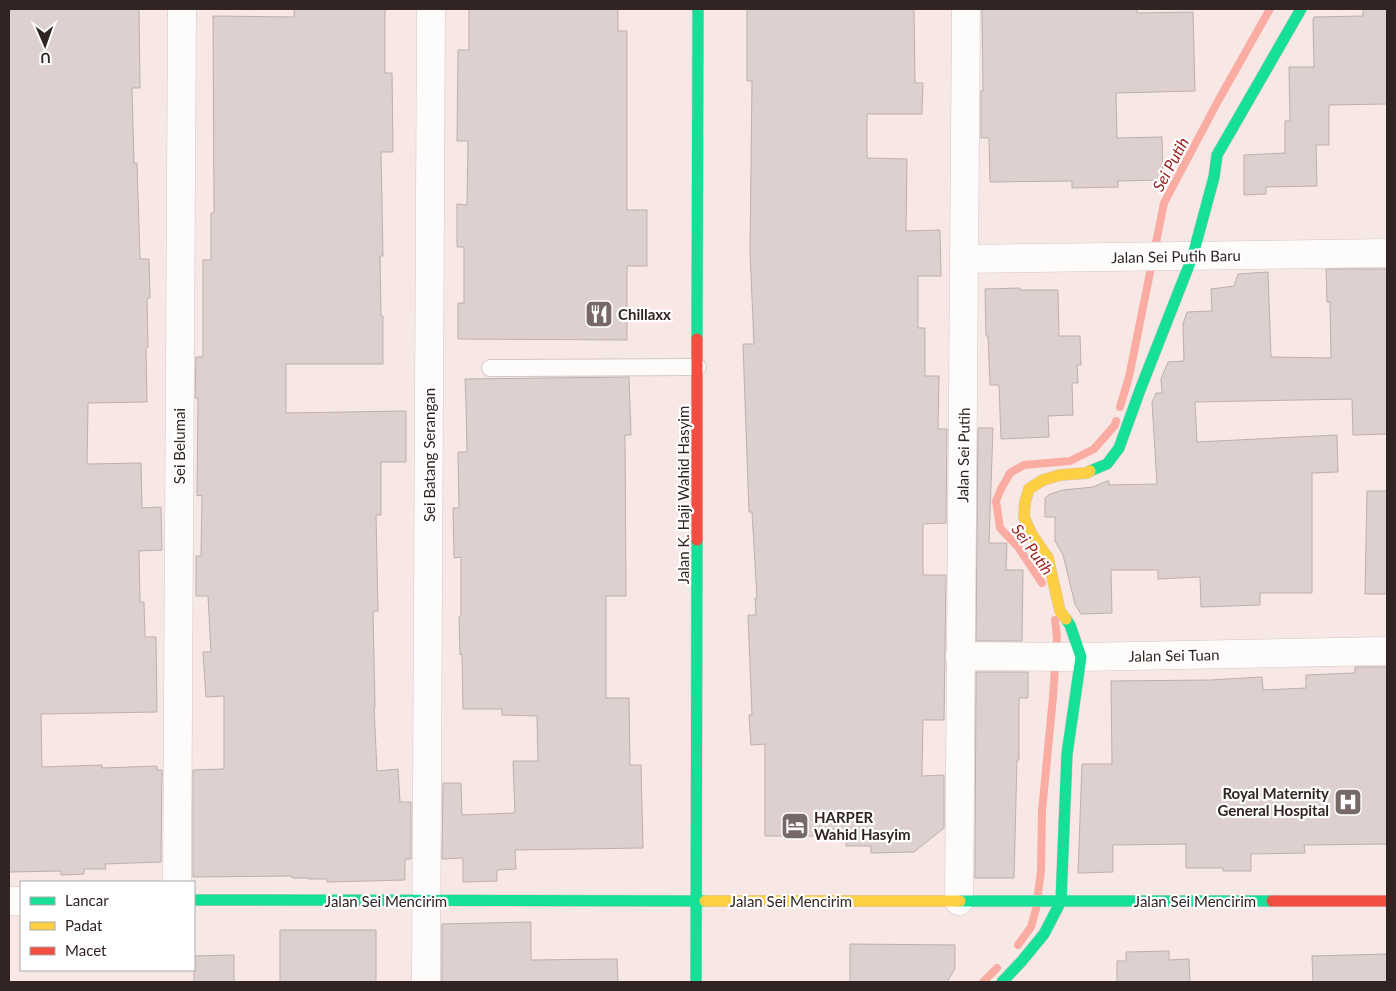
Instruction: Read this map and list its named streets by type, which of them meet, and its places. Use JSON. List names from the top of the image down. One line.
{"streets":{"street":["Jalan Sei Putih Baru","Sei Belumai","Sei Batang Serangan","Jalan Sei Putih","Jalan K. Haji Wahid Hasyim","Jalan Sei Tuan","Jalan Sei Mencirim"]},"crossings":[["Jalan Sei Putih Baru","Jalan Sei Putih"],["Sei Batang Serangan","Jalan Sei Mencirim"],["Jalan Sei Putih","Jalan Sei Tuan"],["Jalan Sei Putih","Jalan Sei Mencirim"],["Jalan K. Haji Wahid Hasyim","Jalan Sei Mencirim"]],"water":["Sei Putih"],"places":{"restaurant":["Chillaxx"],"hospital":["Royal Maternity General Hospital"],"hotel":["HARPER Wahid Hasyim"]},"legend":["Lancar","Padat","Macet"],"north":"bottom"}
